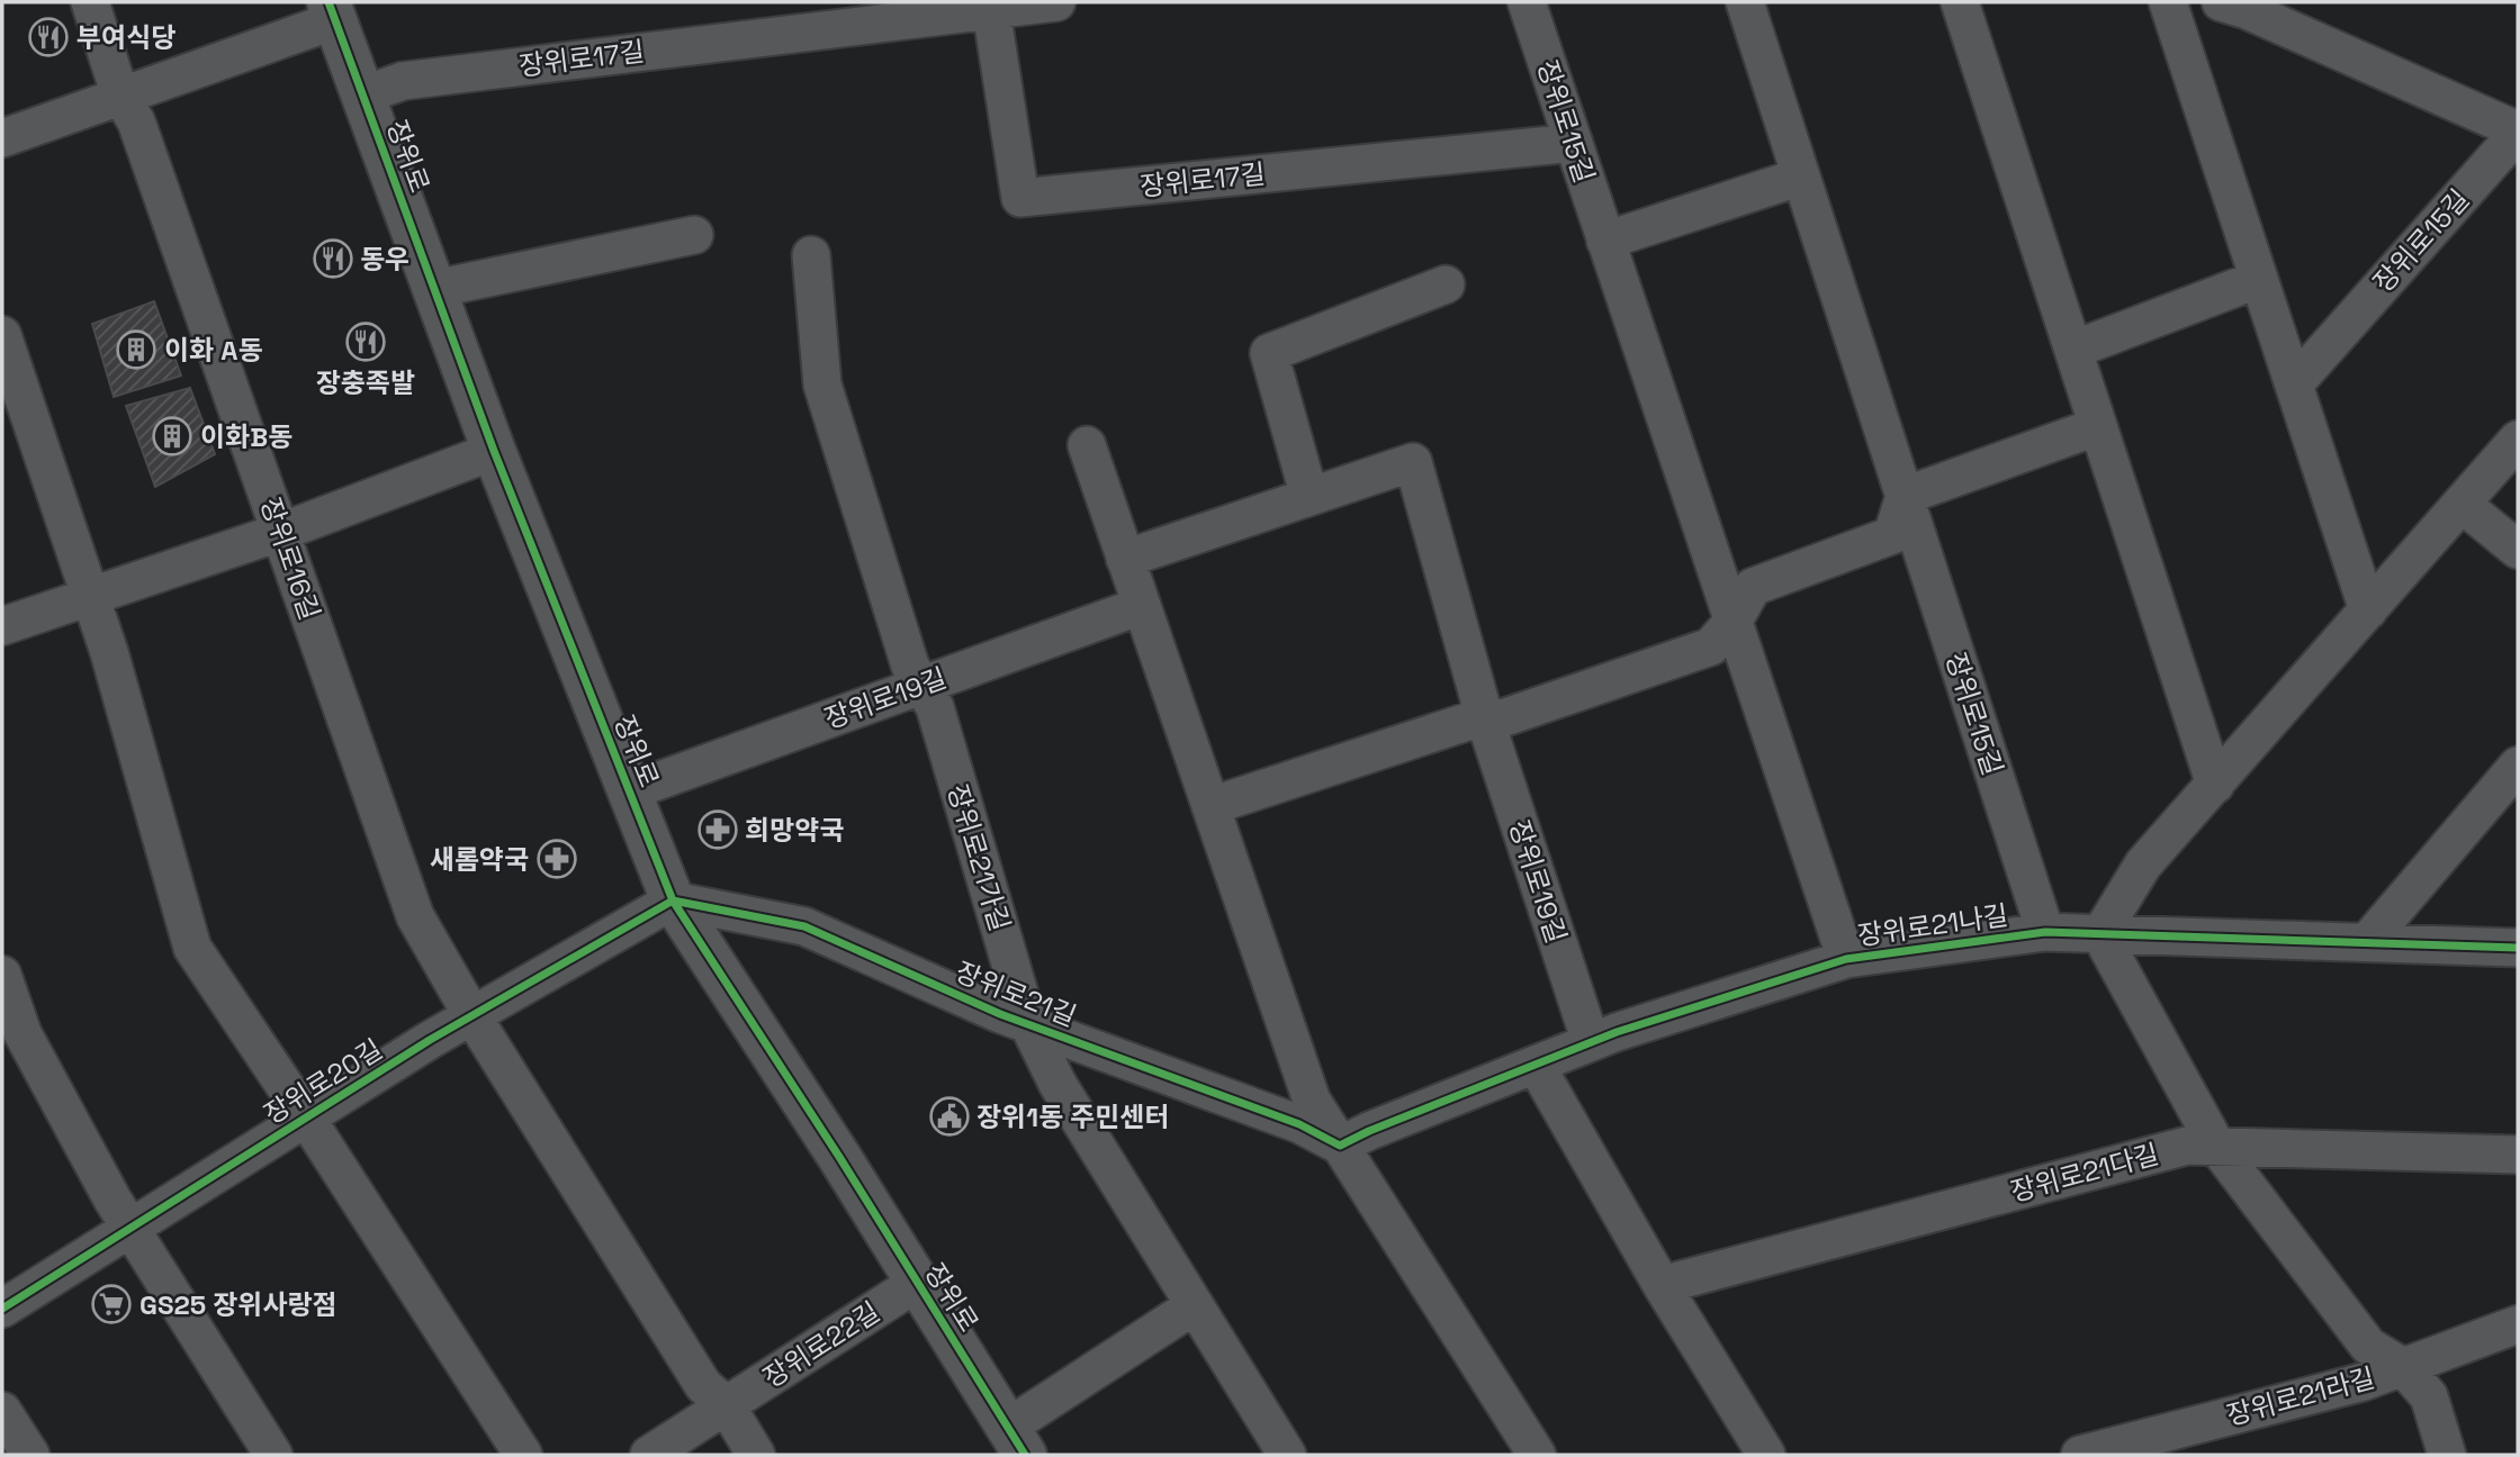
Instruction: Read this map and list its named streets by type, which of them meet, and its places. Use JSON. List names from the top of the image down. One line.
{"streets":{"street":["장위로17길","장위로15길","장위로","장위로16길","장위로19길","장위로21가길","장위로21나길","장위로21길","장위로20길","장위로21다길","장위로22길","장위로21라길"]},"crossings":[["장위로17길","장위로15길"],["장위로17길","장위로"],["장위로15길","장위로21나길"],["장위로","장위로19길"],["장위로","장위로21가길"],["장위로","장위로21길"],["장위로","장위로20길"],["장위로","장위로22길"],["장위로16길","장위로20길"],["장위로19길","장위로21가길"],["장위로19길","장위로21나길"],["장위로19길","장위로21길"],["장위로21가길","장위로21길"],["장위로21나길","장위로21길"],["장위로21길","장위로20길"]],"places":{"restaurant":["부여식당","동우","장충족발"],"building":["이화 A동","이화B동"],"pharmacy":["희망약국","새롬약국"],"public building":["장위1동 주민센터"],"supermarket":["GS25 장위사랑점"]}}
